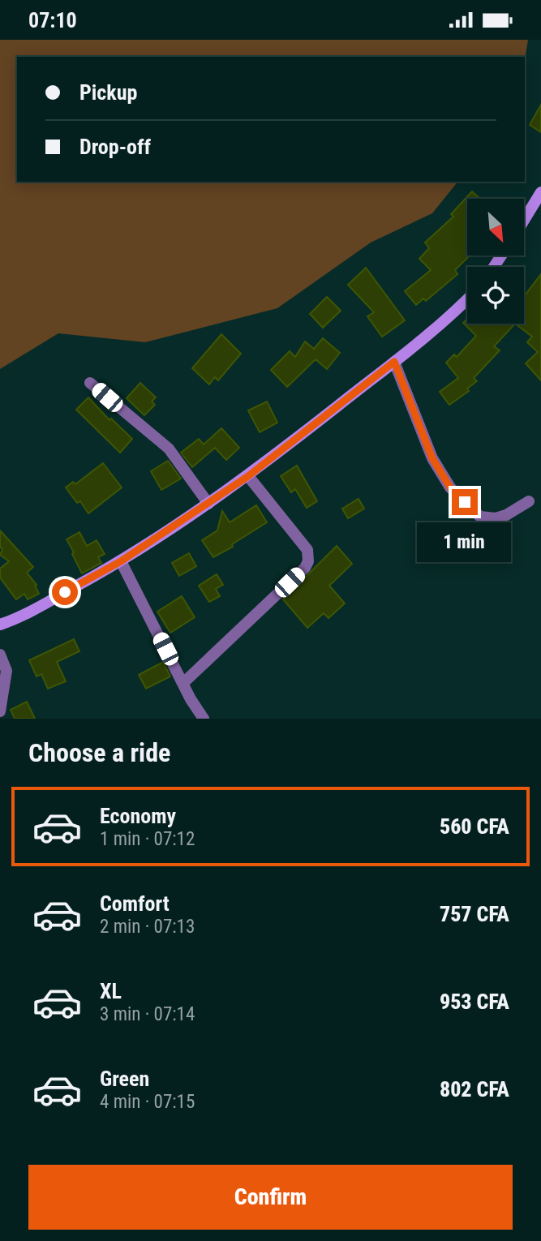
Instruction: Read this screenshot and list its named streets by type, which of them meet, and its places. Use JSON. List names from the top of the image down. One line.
{"north":"bottom right","page":{"status":"07:10","banner":["Pickup","Drop-off"],"bubble":"1 min","heading":"Choose a ride","list":[{"name":"Economy","note":"1 min · 07:12","value":"560 CFA"},{"name":"Comfort","note":"2 min · 07:13","value":"757 CFA"},{"name":"XL","note":"3 min · 07:14","value":"953 CFA"},{"name":"Green","note":"4 min · 07:15","value":"802 CFA"}],"buttons":"Confirm"}}
